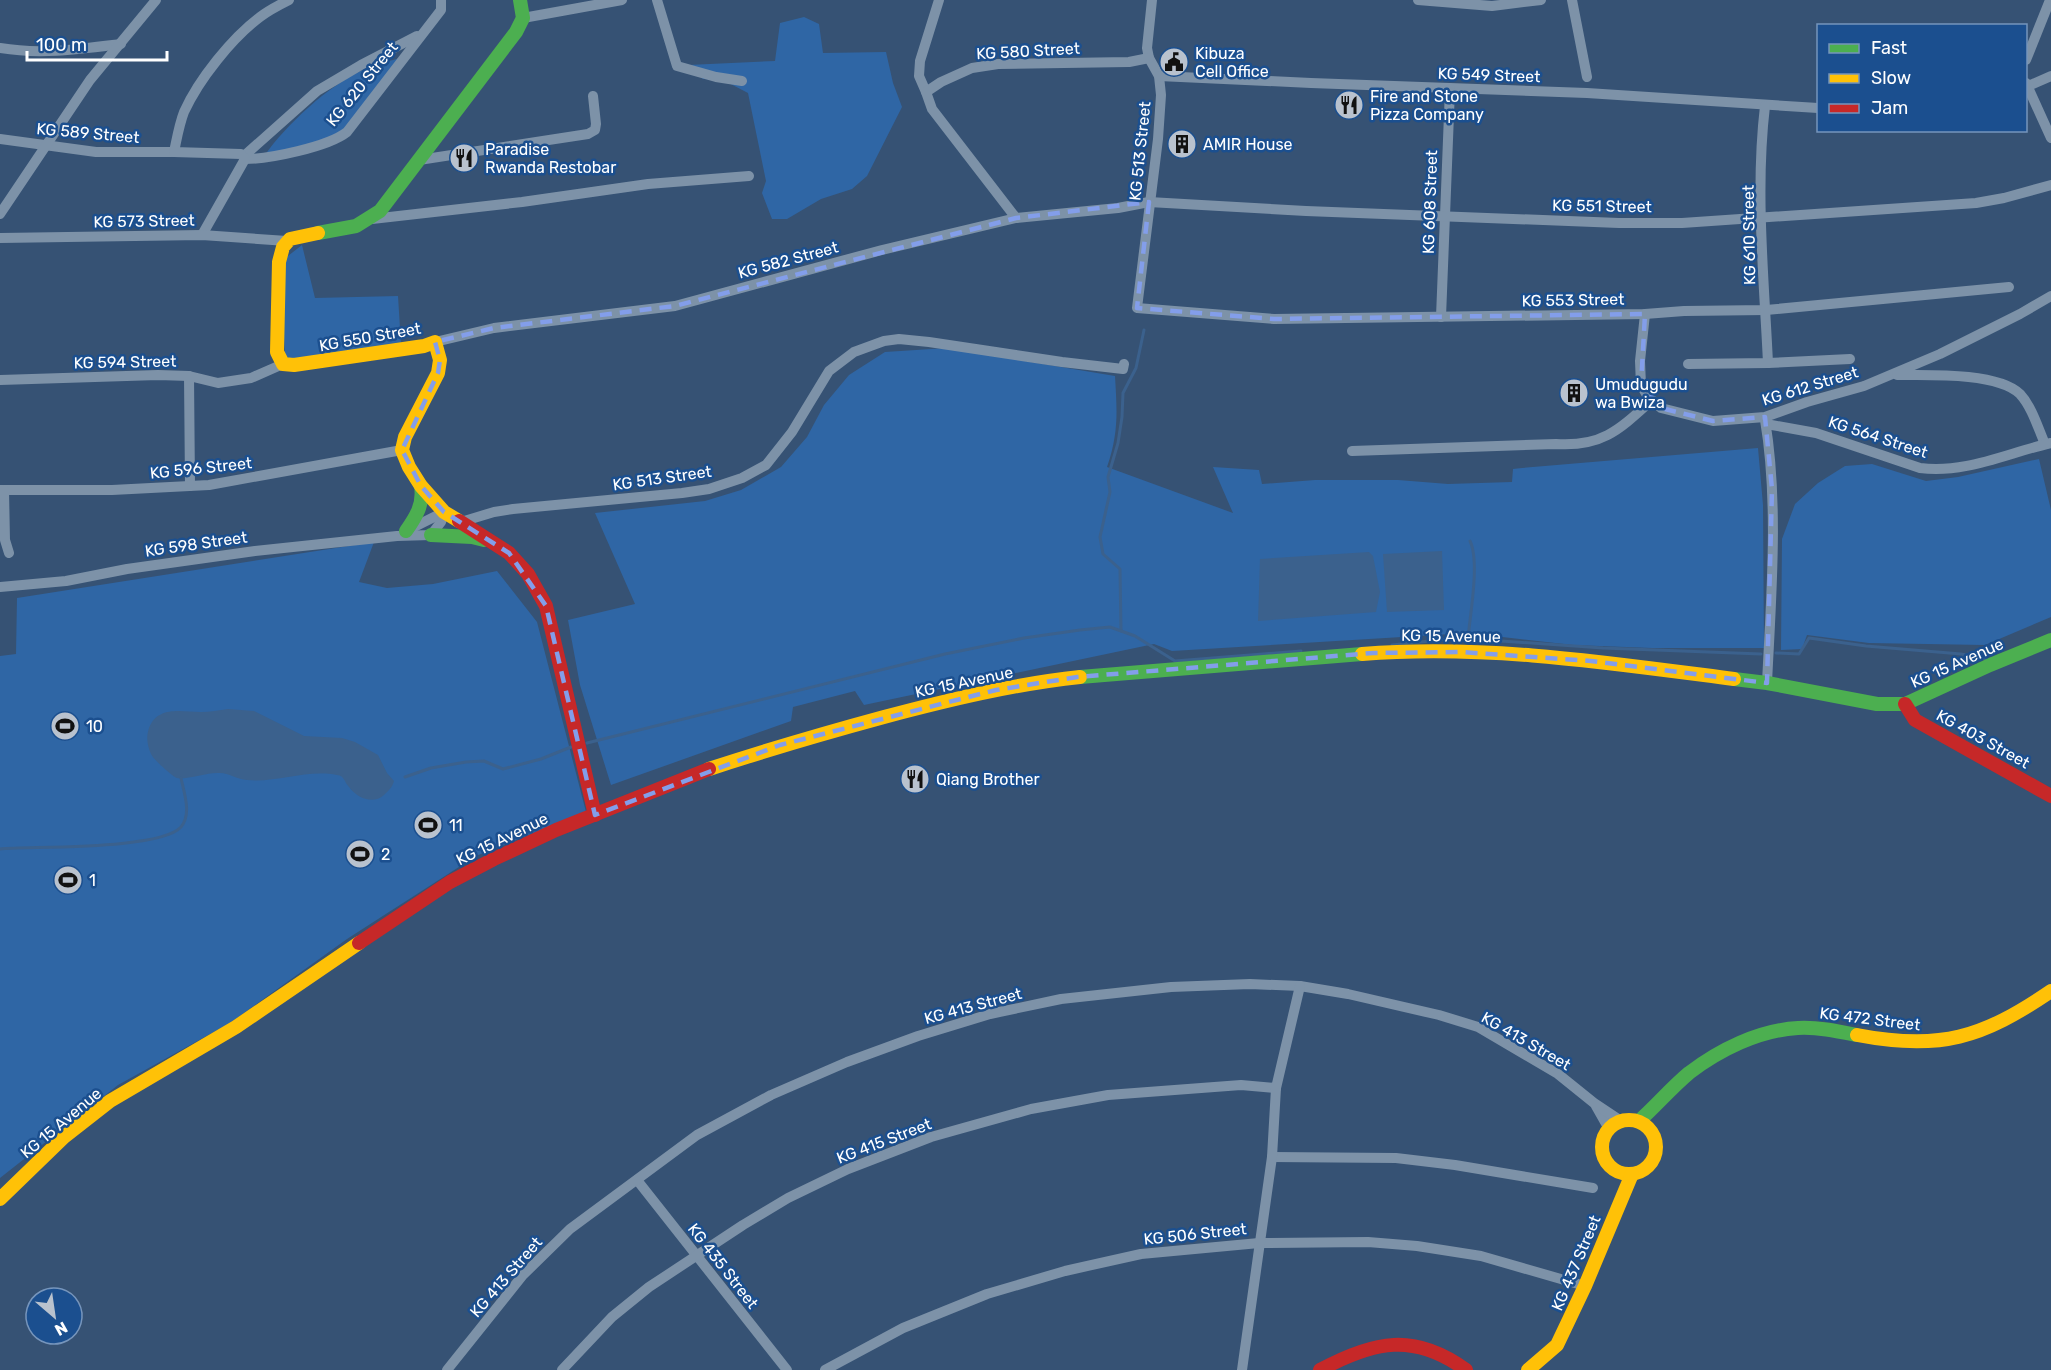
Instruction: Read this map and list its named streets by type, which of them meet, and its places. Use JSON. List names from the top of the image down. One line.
{"streets":{"main road":["KG 550 Street","KG 15 Avenue","KG 403 Street","KG 472 Street","KG 437 Street"],"street":["KG 580 Street","KG 549 Street","KG 620 Street","KG 589 Street","KG 513 Street","KG 608 Street","KG 551 Street","KG 573 Street","KG 610 Street","KG 582 Street","KG 553 Street","KG 594 Street","KG 612 Street","KG 564 Street","KG 596 Street","KG 598 Street","KG 413 Street","KG 415 Street","KG 506 Street","KG 435 Street"]},"crossings":[["KG 580 Street","KG 513 Street"],["KG 549 Street","KG 513 Street"],["KG 549 Street","KG 608 Street"],["KG 549 Street","KG 610 Street"],["KG 620 Street","KG 589 Street"],["KG 513 Street","KG 551 Street"],["KG 513 Street","KG 582 Street"],["KG 513 Street","KG 553 Street"],["KG 608 Street","KG 551 Street"],["KG 608 Street","KG 553 Street"],["KG 551 Street","KG 610 Street"],["KG 551 Street","KG 582 Street"],["KG 610 Street","KG 553 Street"],["KG 582 Street","KG 550 Street"],["KG 550 Street","KG 594 Street"],["KG 550 Street","KG 596 Street"],["KG 612 Street","KG 564 Street"],["KG 15 Avenue","KG 403 Street"],["KG 413 Street","KG 472 Street"],["KG 413 Street","KG 437 Street"],["KG 413 Street","KG 435 Street"],["KG 472 Street","KG 437 Street"],["KG 415 Street","KG 435 Street"],["KG 506 Street","KG 437 Street"]],"places":{"public building":["Kibuza Cell Office"],"restaurant":["Fire and Stone Pizza Company","Paradise Rwanda Restobar","Qiang Brother"],"building":["AMIR House","Umudugudu wa Bwiza"],"sports":["10","11","2","1"]},"legend":["Fast","Slow","Jam"],"scale_bar":"100 m","north":"bottom right"}
